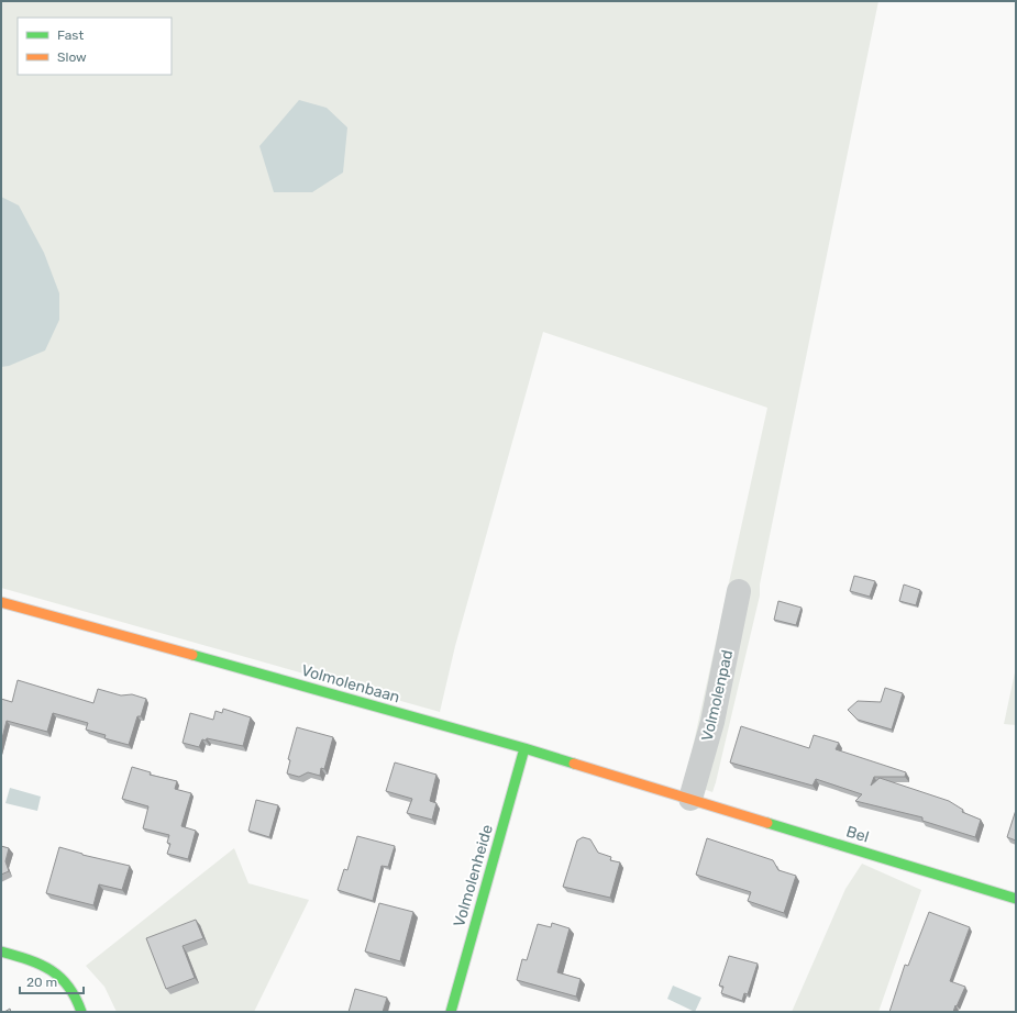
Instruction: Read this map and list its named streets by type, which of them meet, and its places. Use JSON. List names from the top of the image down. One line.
{"streets":{"street":["Volmolenbaan","Volmolenpad","Bel","Volmolenheide"]},"crossings":[["Volmolenbaan","Volmolenpad"],["Volmolenbaan","Bel"],["Volmolenbaan","Volmolenheide"],["Volmolenpad","Bel"]],"legend":["Fast","Slow"],"scale_bar":"20 m"}
